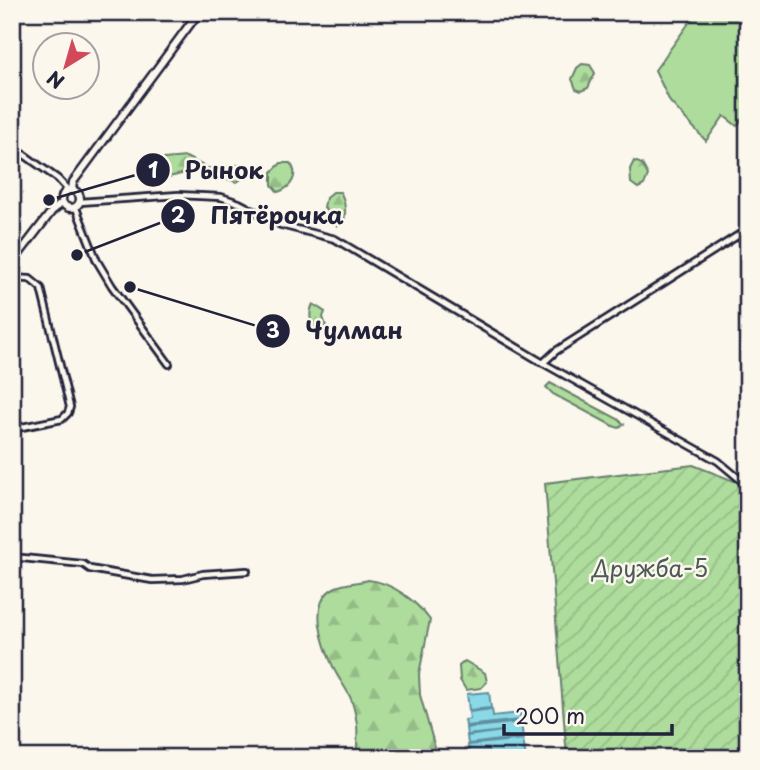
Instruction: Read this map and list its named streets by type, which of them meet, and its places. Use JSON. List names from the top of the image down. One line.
{"parks":["Дружба-5"],"places":["Рынок","Пятёрочка","Чулман"],"scale_bar":"200 m","north":"bottom left"}
